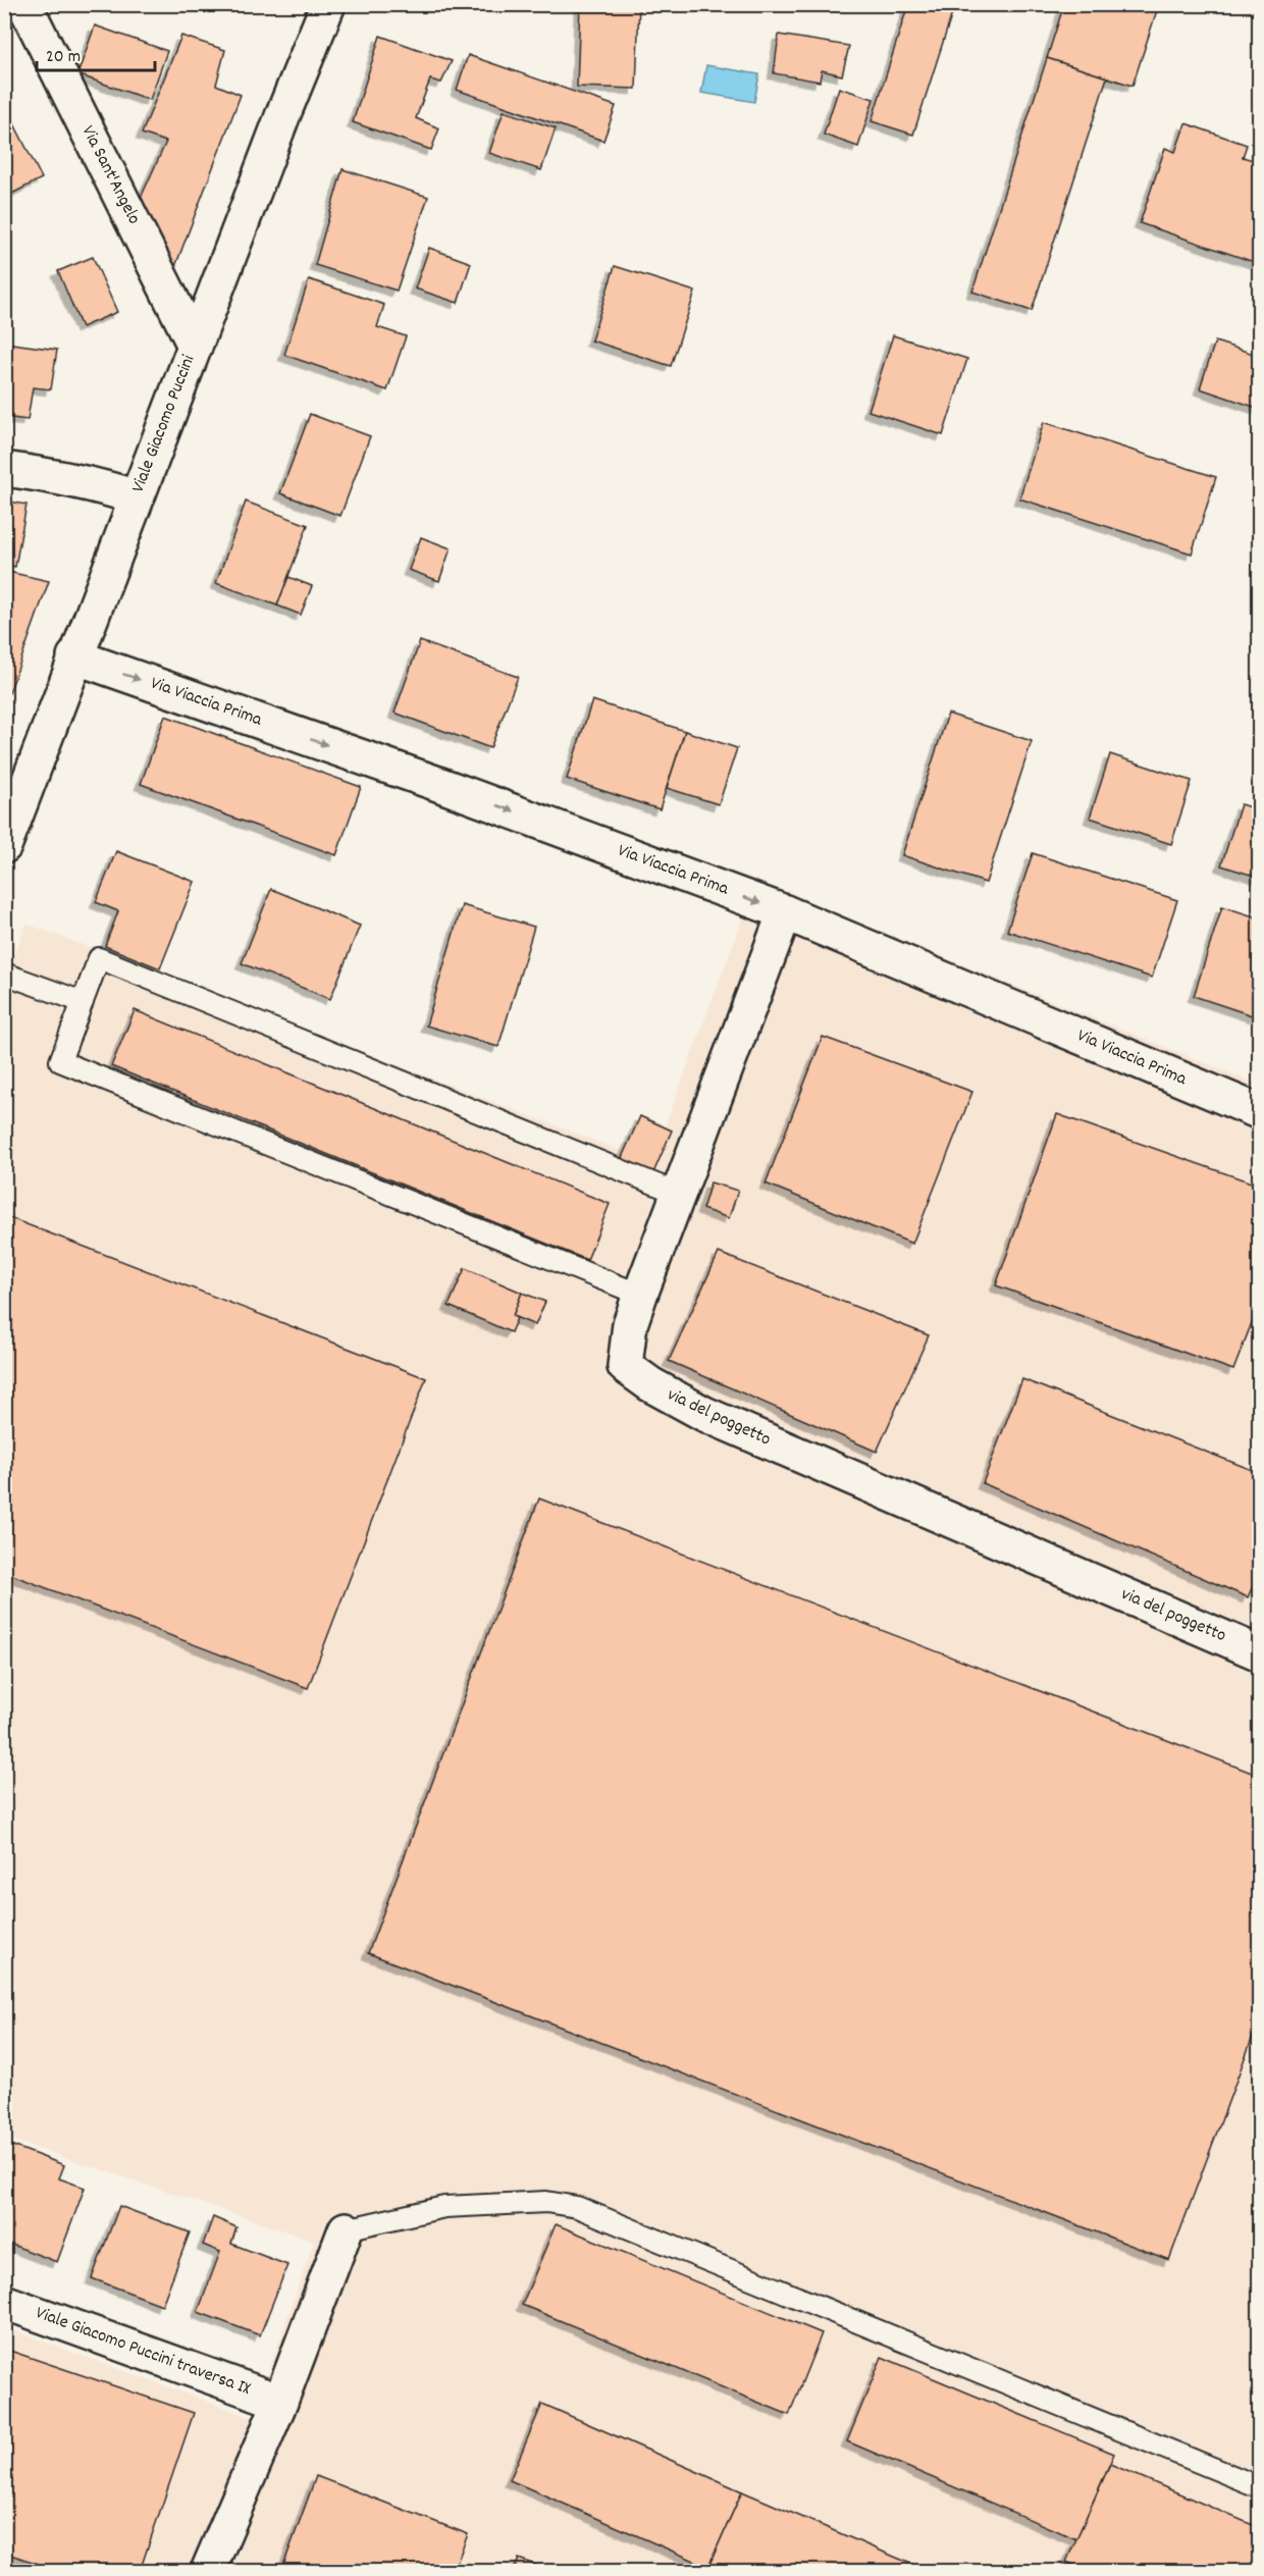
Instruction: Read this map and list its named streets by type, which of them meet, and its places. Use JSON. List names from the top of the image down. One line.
{"streets":{"street":["Via Sant'Angelo","Viale Giacomo Puccini","Via Viaccia Prima","via del poggetto","Viale Giacomo Puccini traversa IX"]},"crossings":[["Via Sant'Angelo","Viale Giacomo Puccini"],["Viale Giacomo Puccini","Via Viaccia Prima"],["Via Viaccia Prima","via del poggetto"]],"one_way":["Via Viaccia Prima"],"scale_bar":"20 m"}
